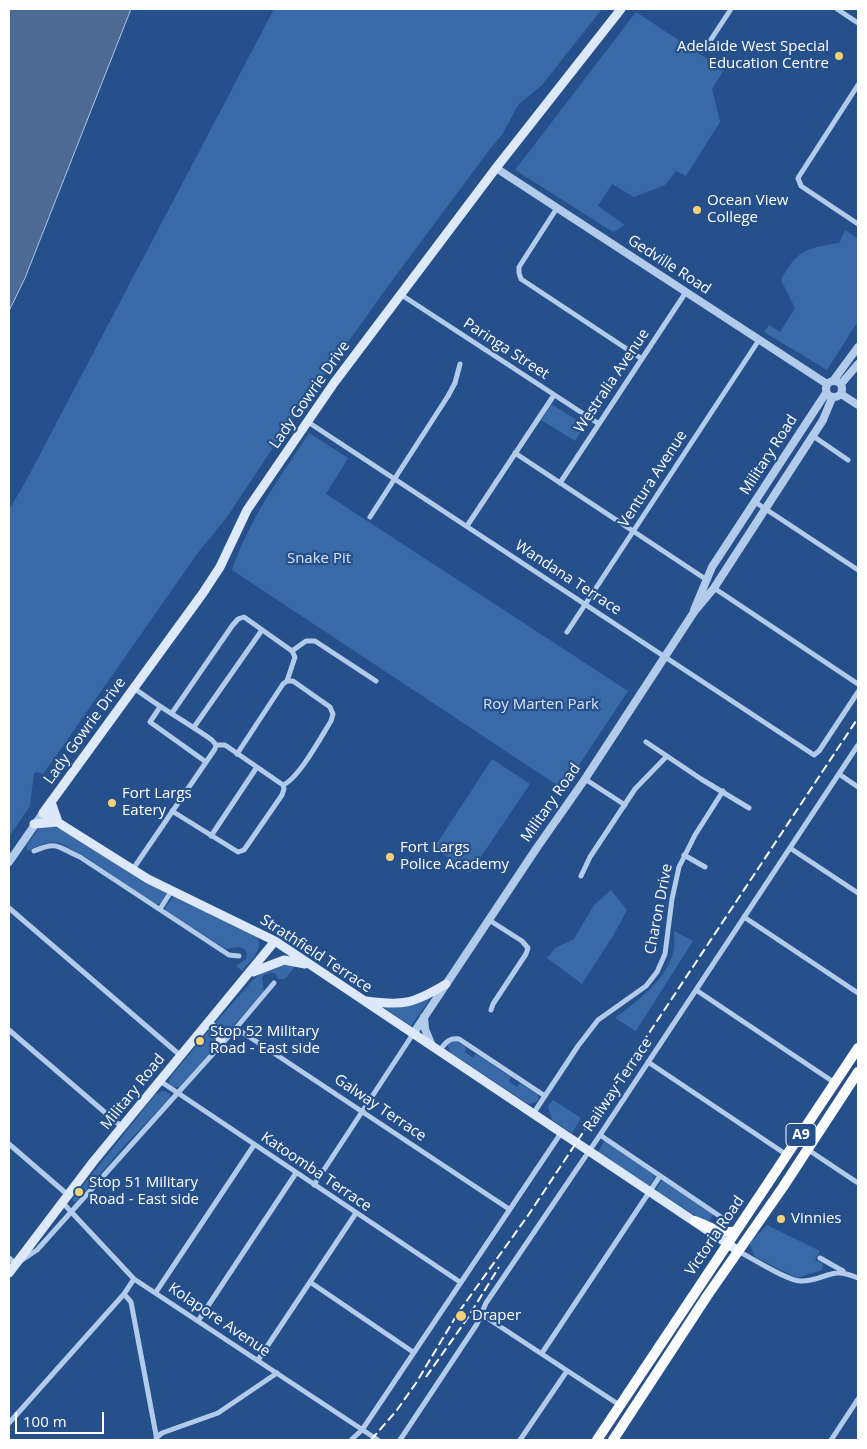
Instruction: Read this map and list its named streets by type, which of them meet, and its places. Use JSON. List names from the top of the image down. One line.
{"streets":{"highway":["A9","Victoria Road"],"main road":["Lady Gowrie Drive","Military Road","Strathfield Terrace"],"street":["Gedville Road","Paringa Street","Westralia Avenue","Ventura Avenue","Wandana Terrace","Charon Drive","Railway Terrace","Galway Terrace","Katoomba Terrace","Kolapore Avenue"]},"crossings":[["Gedville Road","Westralia Avenue"],["Gedville Road","Lady Gowrie Drive"],["Gedville Road","Military Road"],["Gedville Road","Ventura Avenue"],["Paringa Street","Westralia Avenue"],["Paringa Street","Lady Gowrie Drive"],["Lady Gowrie Drive","Wandana Terrace"],["Lady Gowrie Drive","Strathfield Terrace"],["Military Road","Wandana Terrace"],["Military Road","Strathfield Terrace"],["Military Road","Galway Terrace"],["Military Road","Katoomba Terrace"],["Military Road","Kolapore Avenue"],["Ventura Avenue","Wandana Terrace"],["Charon Drive","Strathfield Terrace"],["Strathfield Terrace","Railway Terrace"],["Strathfield Terrace","Victoria Road"],["Railway Terrace","Galway Terrace"],["Railway Terrace","Katoomba Terrace"],["Railway Terrace","Kolapore Avenue"]],"parks":["Snake Pit","Roy Marten Park"],"places":["Adelaide West Special Education Centre","Ocean View College","Fort Largs Eatery","Fort Largs Police Academy","Stop 52 Military Road - East side","Stop 51 Military Road - East side","Vinnies","Draper"],"scale_bar":"100 m"}
